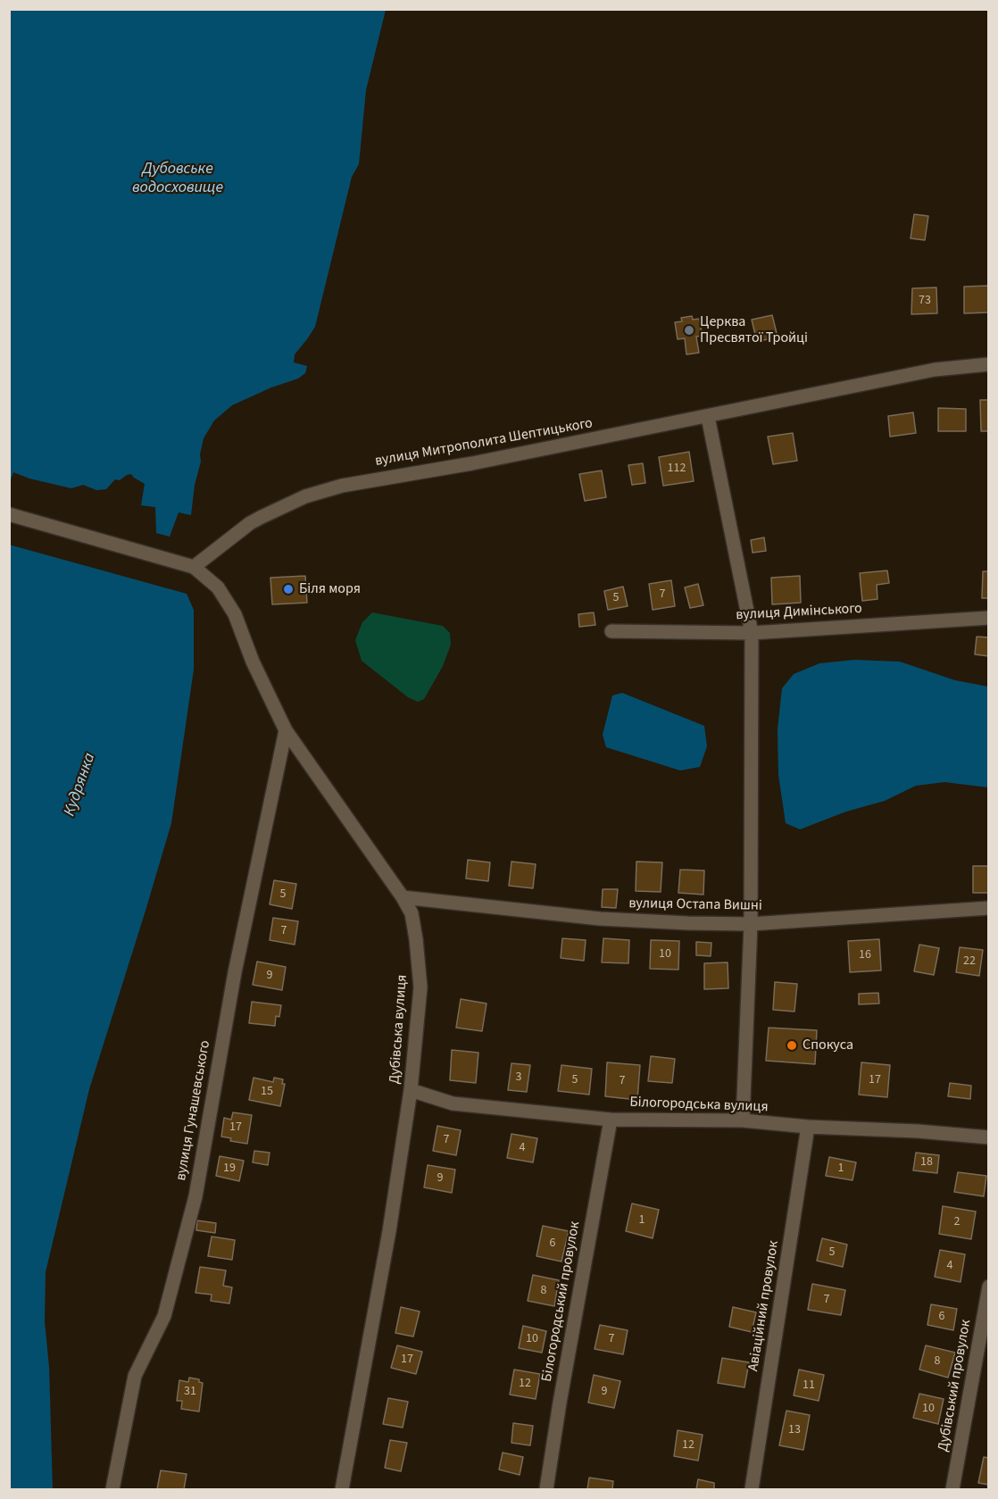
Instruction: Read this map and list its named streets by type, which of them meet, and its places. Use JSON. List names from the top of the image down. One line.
{"streets":{"street":["вулиця Митрополита Шептицького","вулиця Димінського","вулиця Остапа Вишні","Дубівська вулиця","Білогородська вулиця","вулиця Гунашевського","Білогородський провулок","Авіаційний провулок","Дубівський провулок"]},"crossings":[["вулиця Митрополита Шептицького","Дубівська вулиця"],["вулиця Остапа Вишні","Дубівська вулиця"],["Дубівська вулиця","Білогородська вулиця"],["Дубівська вулиця","вулиця Гунашевського"],["Білогородська вулиця","Білогородський провулок"],["Білогородська вулиця","Авіаційний провулок"]],"water":["Дубовське водосховище","Кудрянка"],"places":["Церква Пресвятої Тройці","Біля моря","Спокуса"],"house_numbers":["73","112","7","5","5","7","10","16","22","9","3","5","17","7","15","17","7","4","18","19","1","9","1","2","6","5","4","8","7","6","10","7","17","8","12","11","31","9","10","13","12"]}
